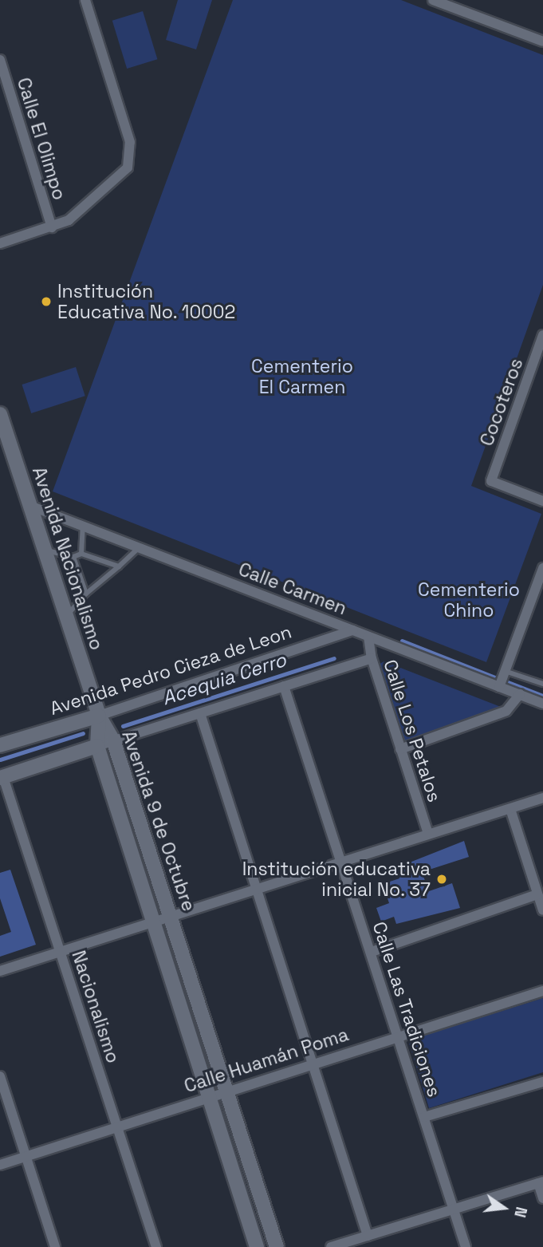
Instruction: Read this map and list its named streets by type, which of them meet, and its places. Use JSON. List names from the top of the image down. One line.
{"streets":{"street":["Calle El Olimpo","Cocoteros","Avenida Nacionalismo","Calle Carmen","Avenida Pedro Cieza de Leon","Calle Los Petalos","Avenida 9 de Octubre","Nacionalismo","Calle Las Tradiciones","Calle Huamán Poma"]},"crossings":[["Avenida Nacionalismo","Calle Carmen"],["Avenida Nacionalismo","Avenida Pedro Cieza de Leon"],["Avenida Nacionalismo","Avenida 9 de Octubre"],["Calle Carmen","Avenida Pedro Cieza de Leon"],["Calle Carmen","Calle Los Petalos"],["Avenida Pedro Cieza de Leon","Avenida 9 de Octubre"],["Avenida 9 de Octubre","Calle Huamán Poma"],["Nacionalismo","Calle Huamán Poma"],["Calle Las Tradiciones","Calle Huamán Poma"]],"water":["Acequia Cerro"],"parks":["Cementerio El Carmen","Cementerio Chino"],"places":["Institución Educativa No. 10002","Institución educativa inicial No. 37"],"north":"right"}
